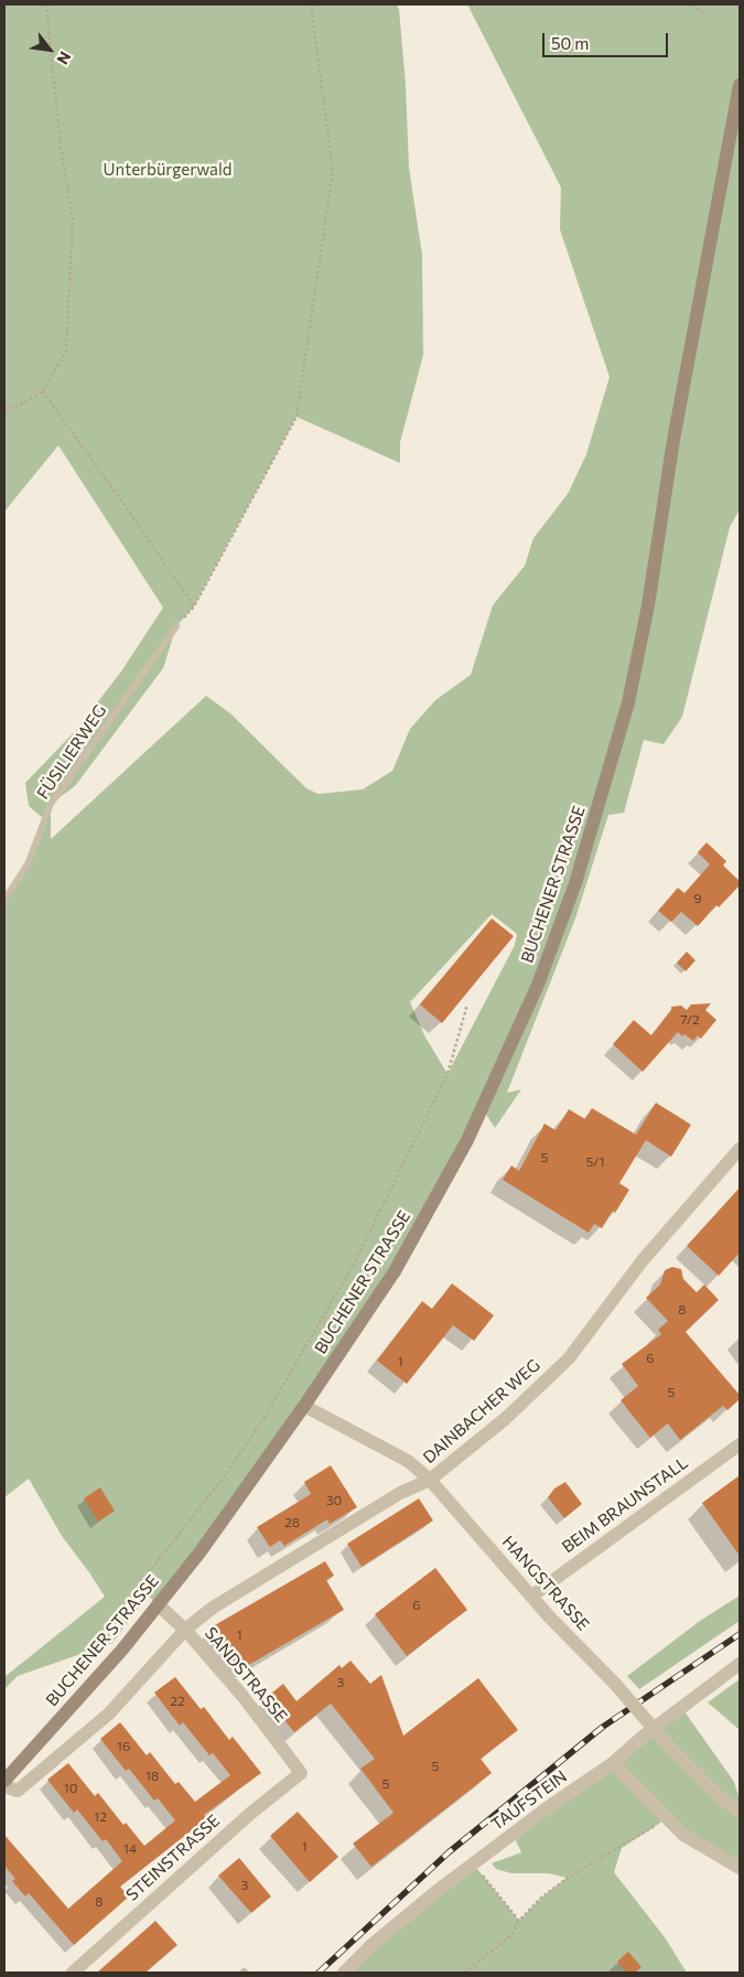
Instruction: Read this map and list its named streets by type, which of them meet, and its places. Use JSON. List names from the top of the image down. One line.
{"streets":{"main road":["BUCHENER STRASSE"],"street":["DAINBACHER WEG","BEIM BRAUNSTALL","HANGSTRASSE","SANDSTRASSE","TAUFSTEIN","STEINSTRASSE"],"lane":["FÜSILIERWEG"]},"crossings":[["BUCHENER STRASSE","HANGSTRASSE"],["BUCHENER STRASSE","SANDSTRASSE"],["DAINBACHER WEG","HANGSTRASSE"],["DAINBACHER WEG","SANDSTRASSE"],["BEIM BRAUNSTALL","HANGSTRASSE"],["SANDSTRASSE","STEINSTRASSE"]],"parks":["Unterbürgerwald"],"house_numbers":["9","7/2","5","5/1","8","6","1","5","30","28","6","1","3","22","16","5","18","5","10","12","1","14","3","8"],"scale_bar":"50 m","north":"bottom right"}
